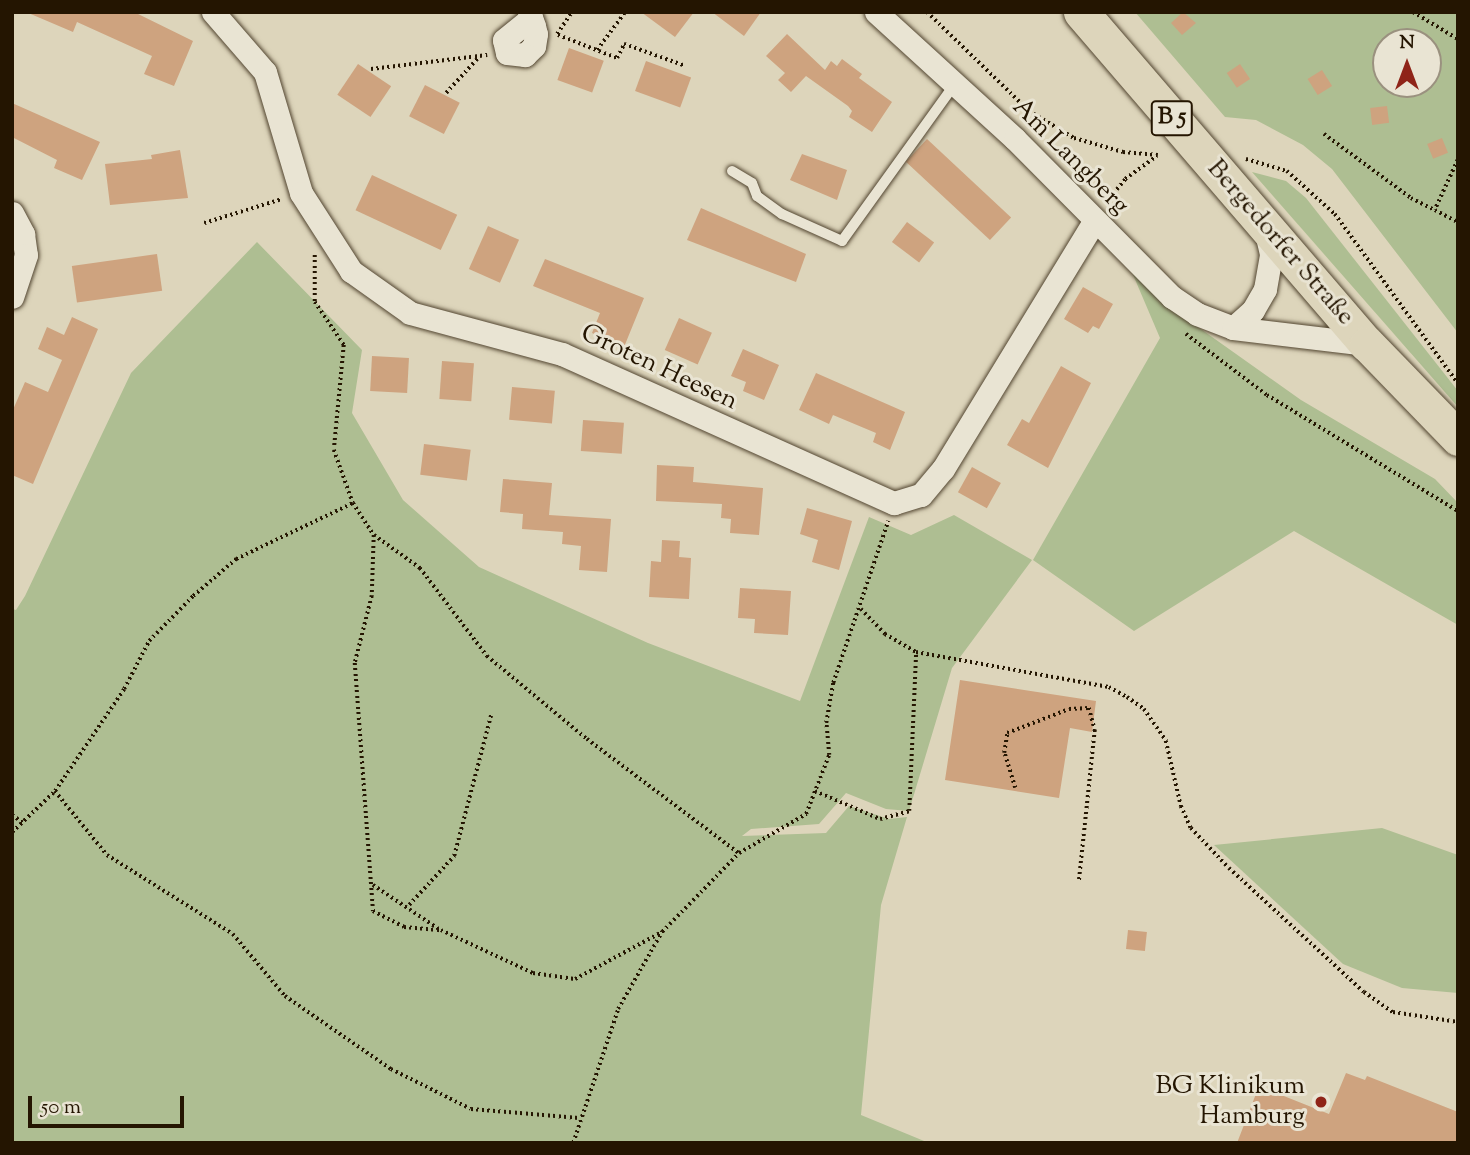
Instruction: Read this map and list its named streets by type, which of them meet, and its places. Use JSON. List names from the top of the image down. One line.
{"streets":{"main road":["B 5","Bergedorfer Straße"],"street":["Am Langberg","Groten Heesen"]},"crossings":[["Am Langberg","Bergedorfer Straße"]],"places":["BG Klinikum Hamburg"],"scale_bar":"50 m","north":"top"}
